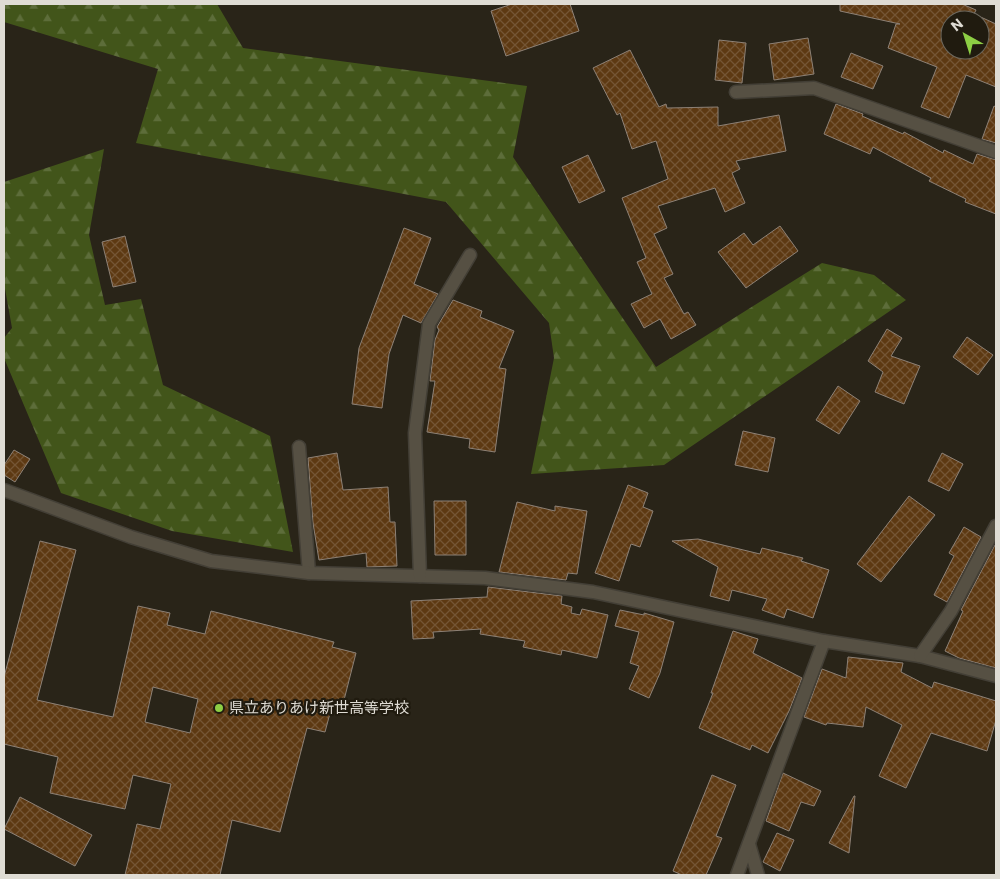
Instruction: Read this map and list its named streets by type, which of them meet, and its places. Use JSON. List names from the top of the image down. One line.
{"places":["県立ありあけ新世高等学校"],"north":"top left"}
